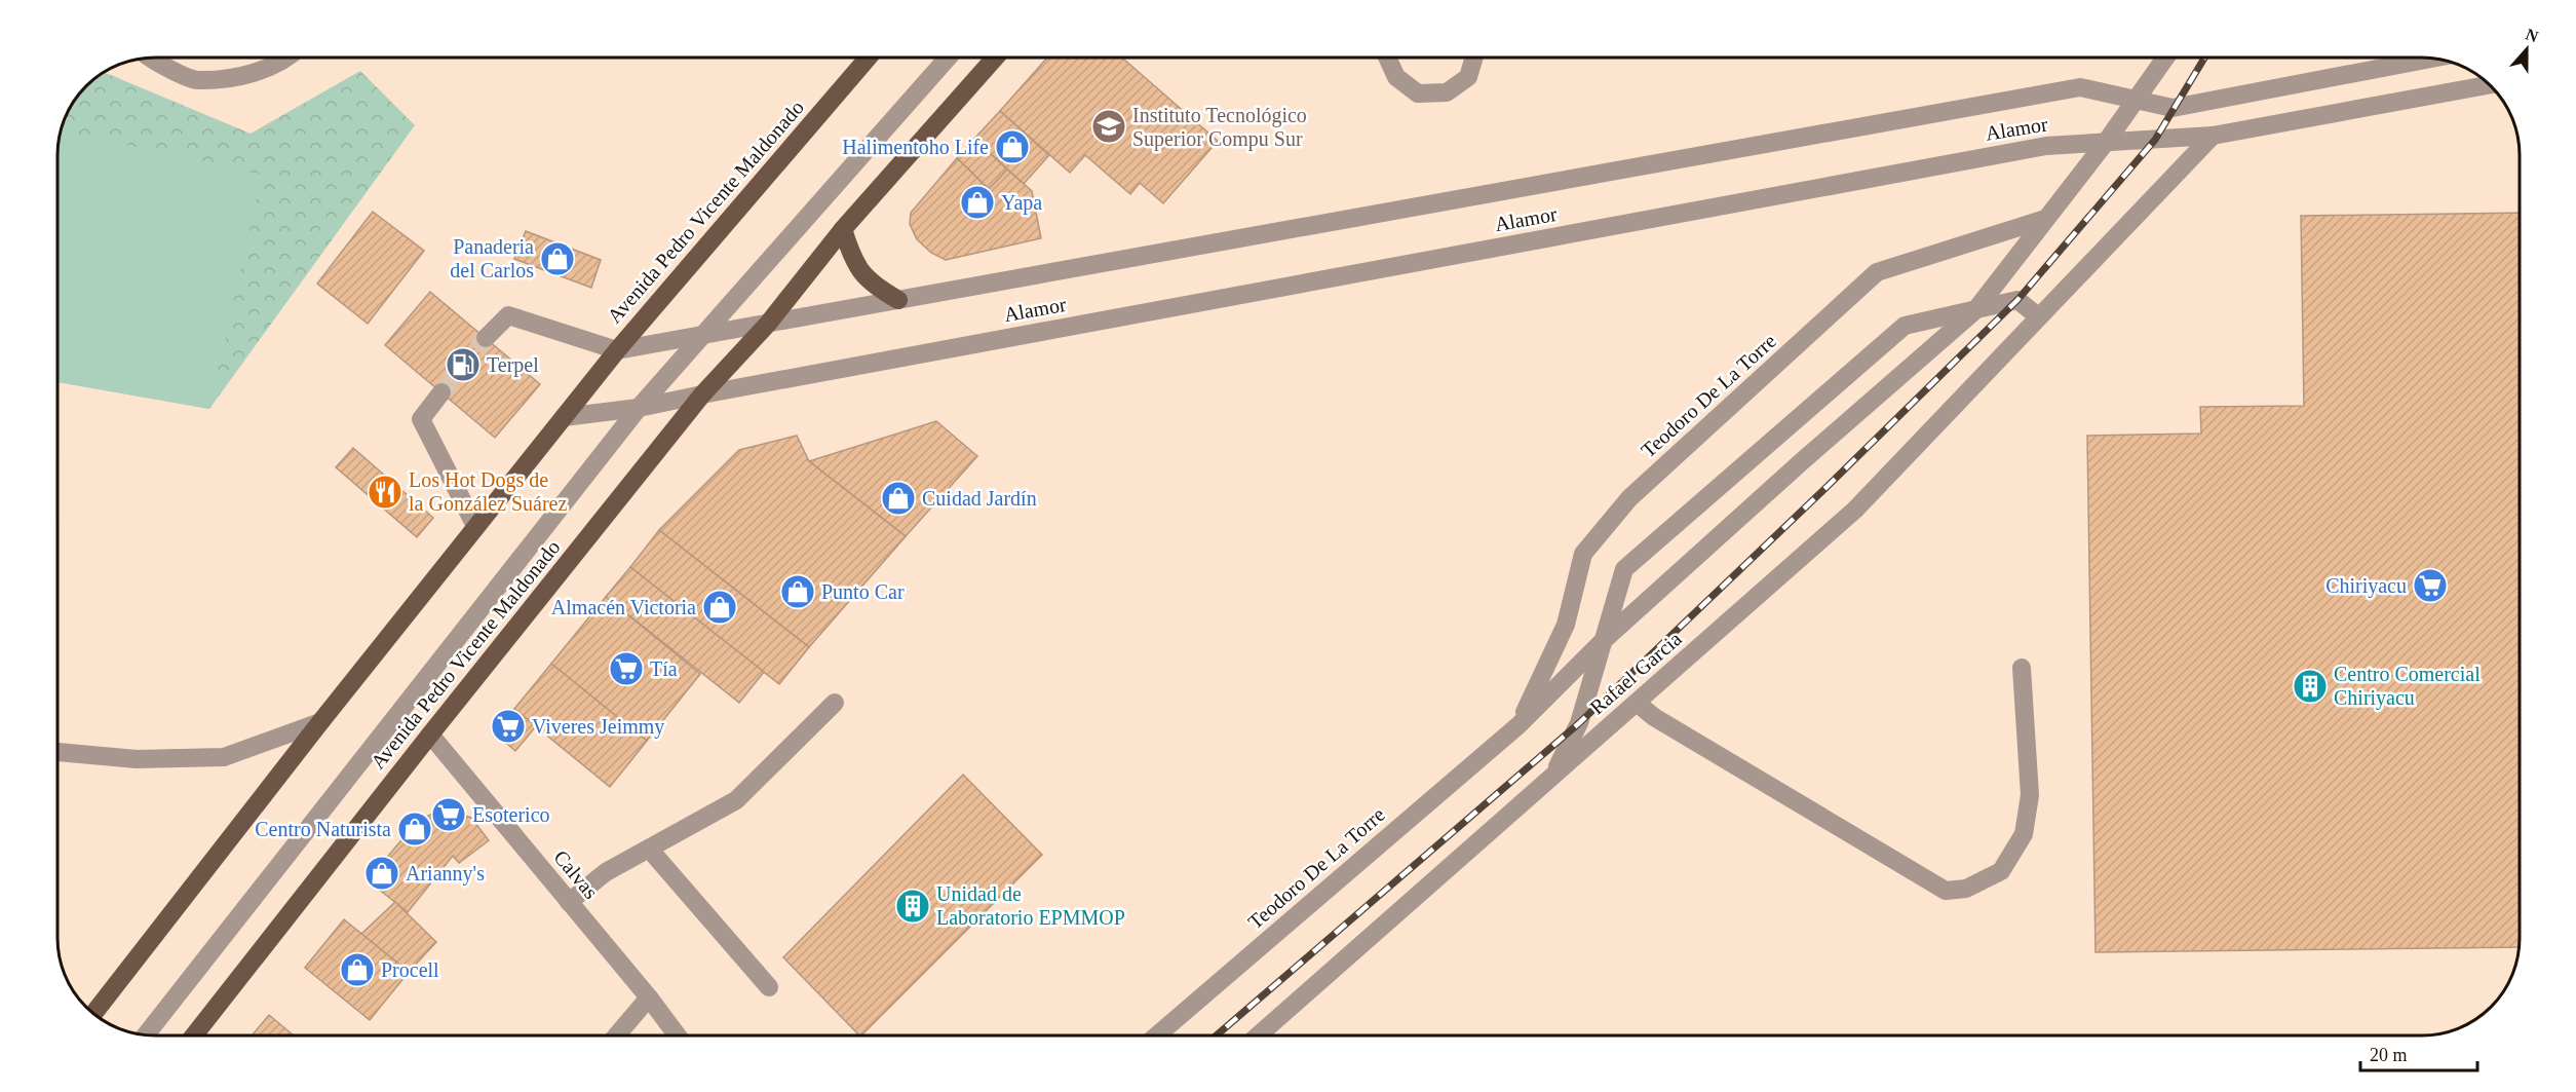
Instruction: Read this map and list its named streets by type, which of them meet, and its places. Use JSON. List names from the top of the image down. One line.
{"streets":{"main road":["Avenida Pedro Vicente Maldonado"],"street":["Alamor","Teodoro De La Torre","Rafael Garcia","Calvas"]},"crossings":[["Alamor","Avenida Pedro Vicente Maldonado"],["Alamor","Teodoro De La Torre"],["Alamor","Rafael Garcia"],["Avenida Pedro Vicente Maldonado","Calvas"]],"places":{"school or university":["Instituto Tecnológico Superior Compu Sur"],"shop":["Halimentoho Life","Yapa","Panaderia del Carlos","Cuidad Jardín","Punto Car","Almacén Victoria","Centro Naturista","Arianny's","Procell"],"fuel station":["Terpel"],"restaurant":["Los Hot Dogs de la González Suárez"],"supermarket":["Chiriyacu","Tía","Viveres Jeimmy","Esoterico"],"building":["Centro Comercial Chiriyacu","Unidad de Laboratorio EPMMOP"]},"scale_bar":"20 m","north":"top"}
